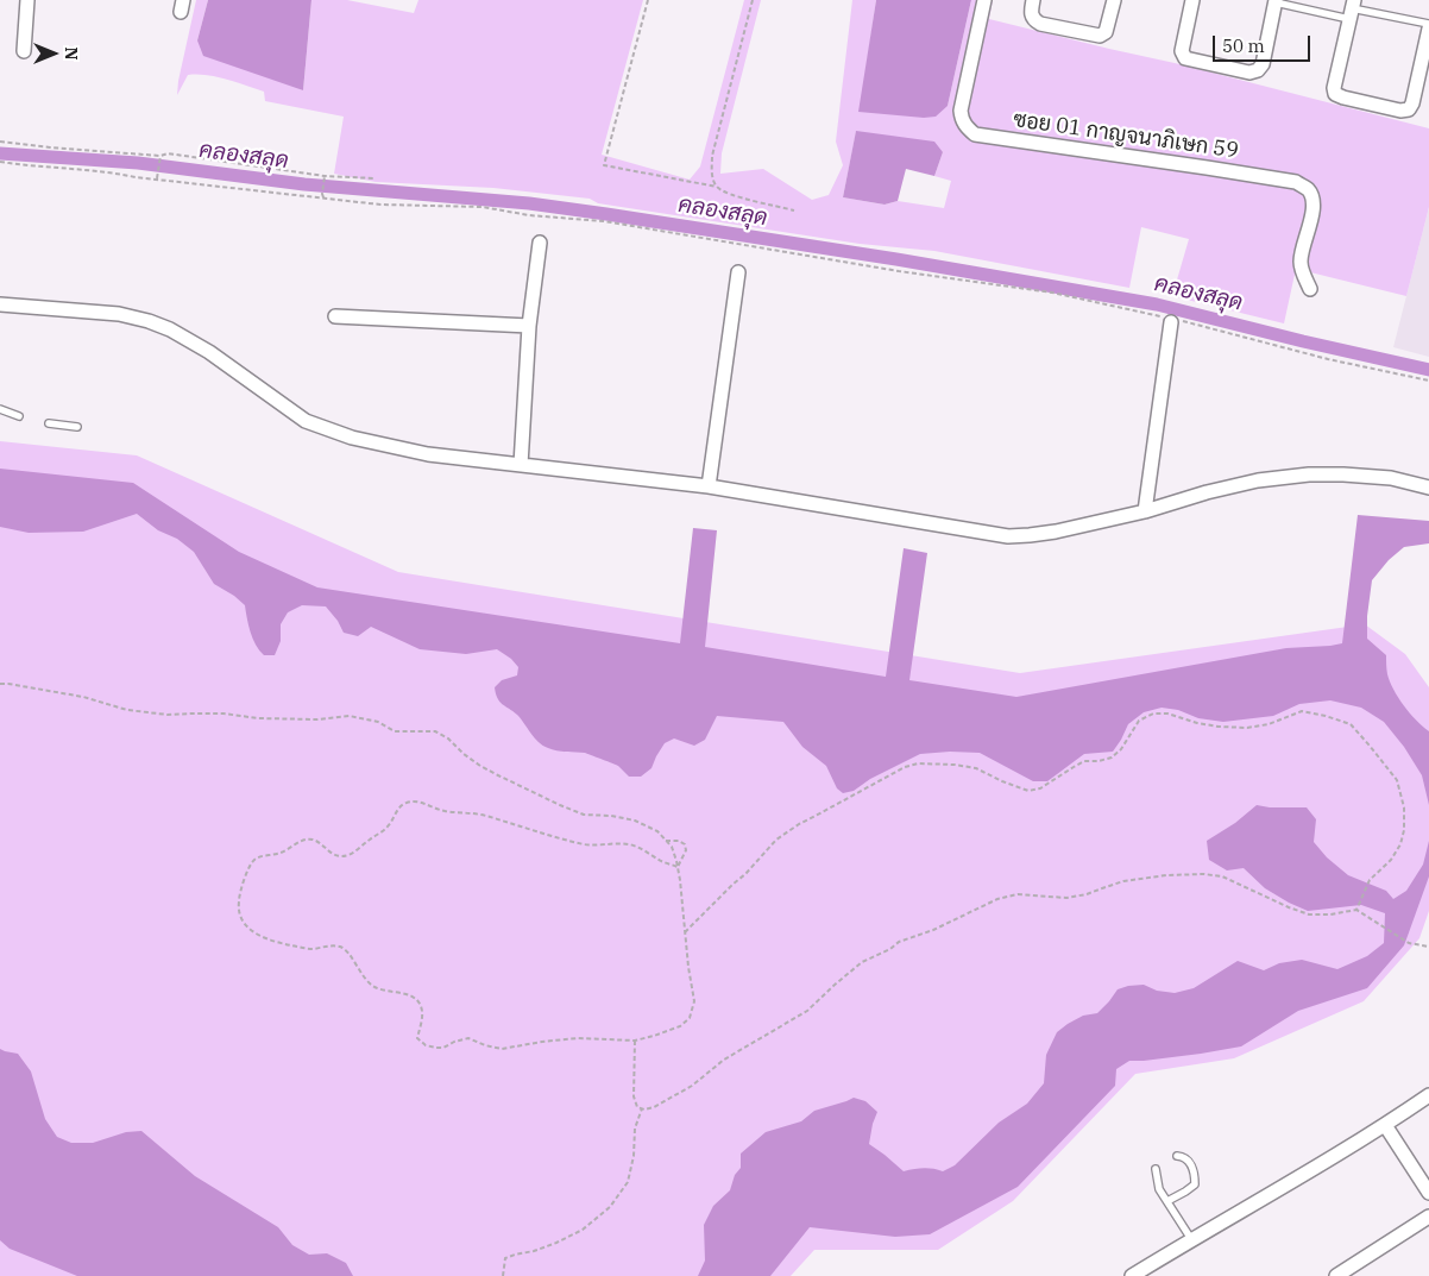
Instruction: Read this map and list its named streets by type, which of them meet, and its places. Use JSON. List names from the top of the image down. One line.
{"streets":{"street":["ซอย 01 กาญจนาภิเษก 59"]},"water":["คลองสลุด"],"scale_bar":"50 m","north":"right"}
